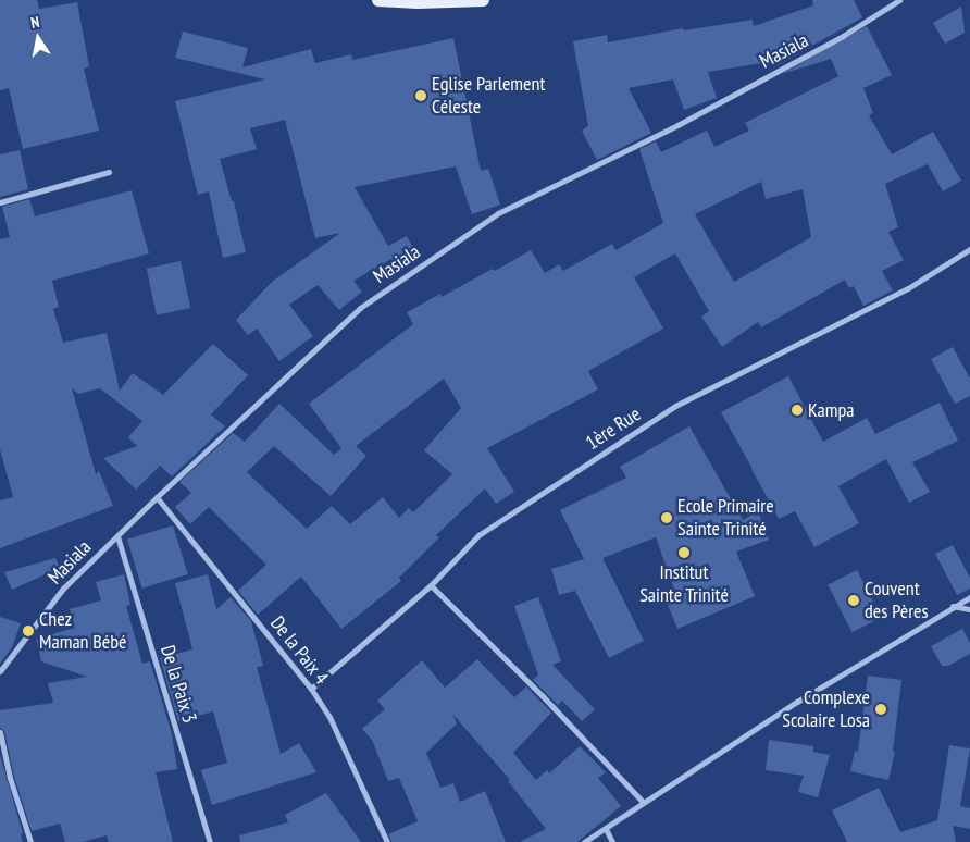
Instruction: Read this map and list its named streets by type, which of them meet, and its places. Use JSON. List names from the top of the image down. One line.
{"streets":{"street":["Masiala","1ère Rue","De la Paix 4","De la Paix 3"]},"crossings":[["Masiala","De la Paix 4"],["Masiala","De la Paix 3"],["1ère Rue","De la Paix 4"]],"places":["Eglise Parlement Céleste","Kampa","Ecole Primaire Sainte Trinité","Institut Sainte Trinité","Couvent des Pères","Chez Maman Bébé","Complexe Scolaire Losa"],"north":"top"}
